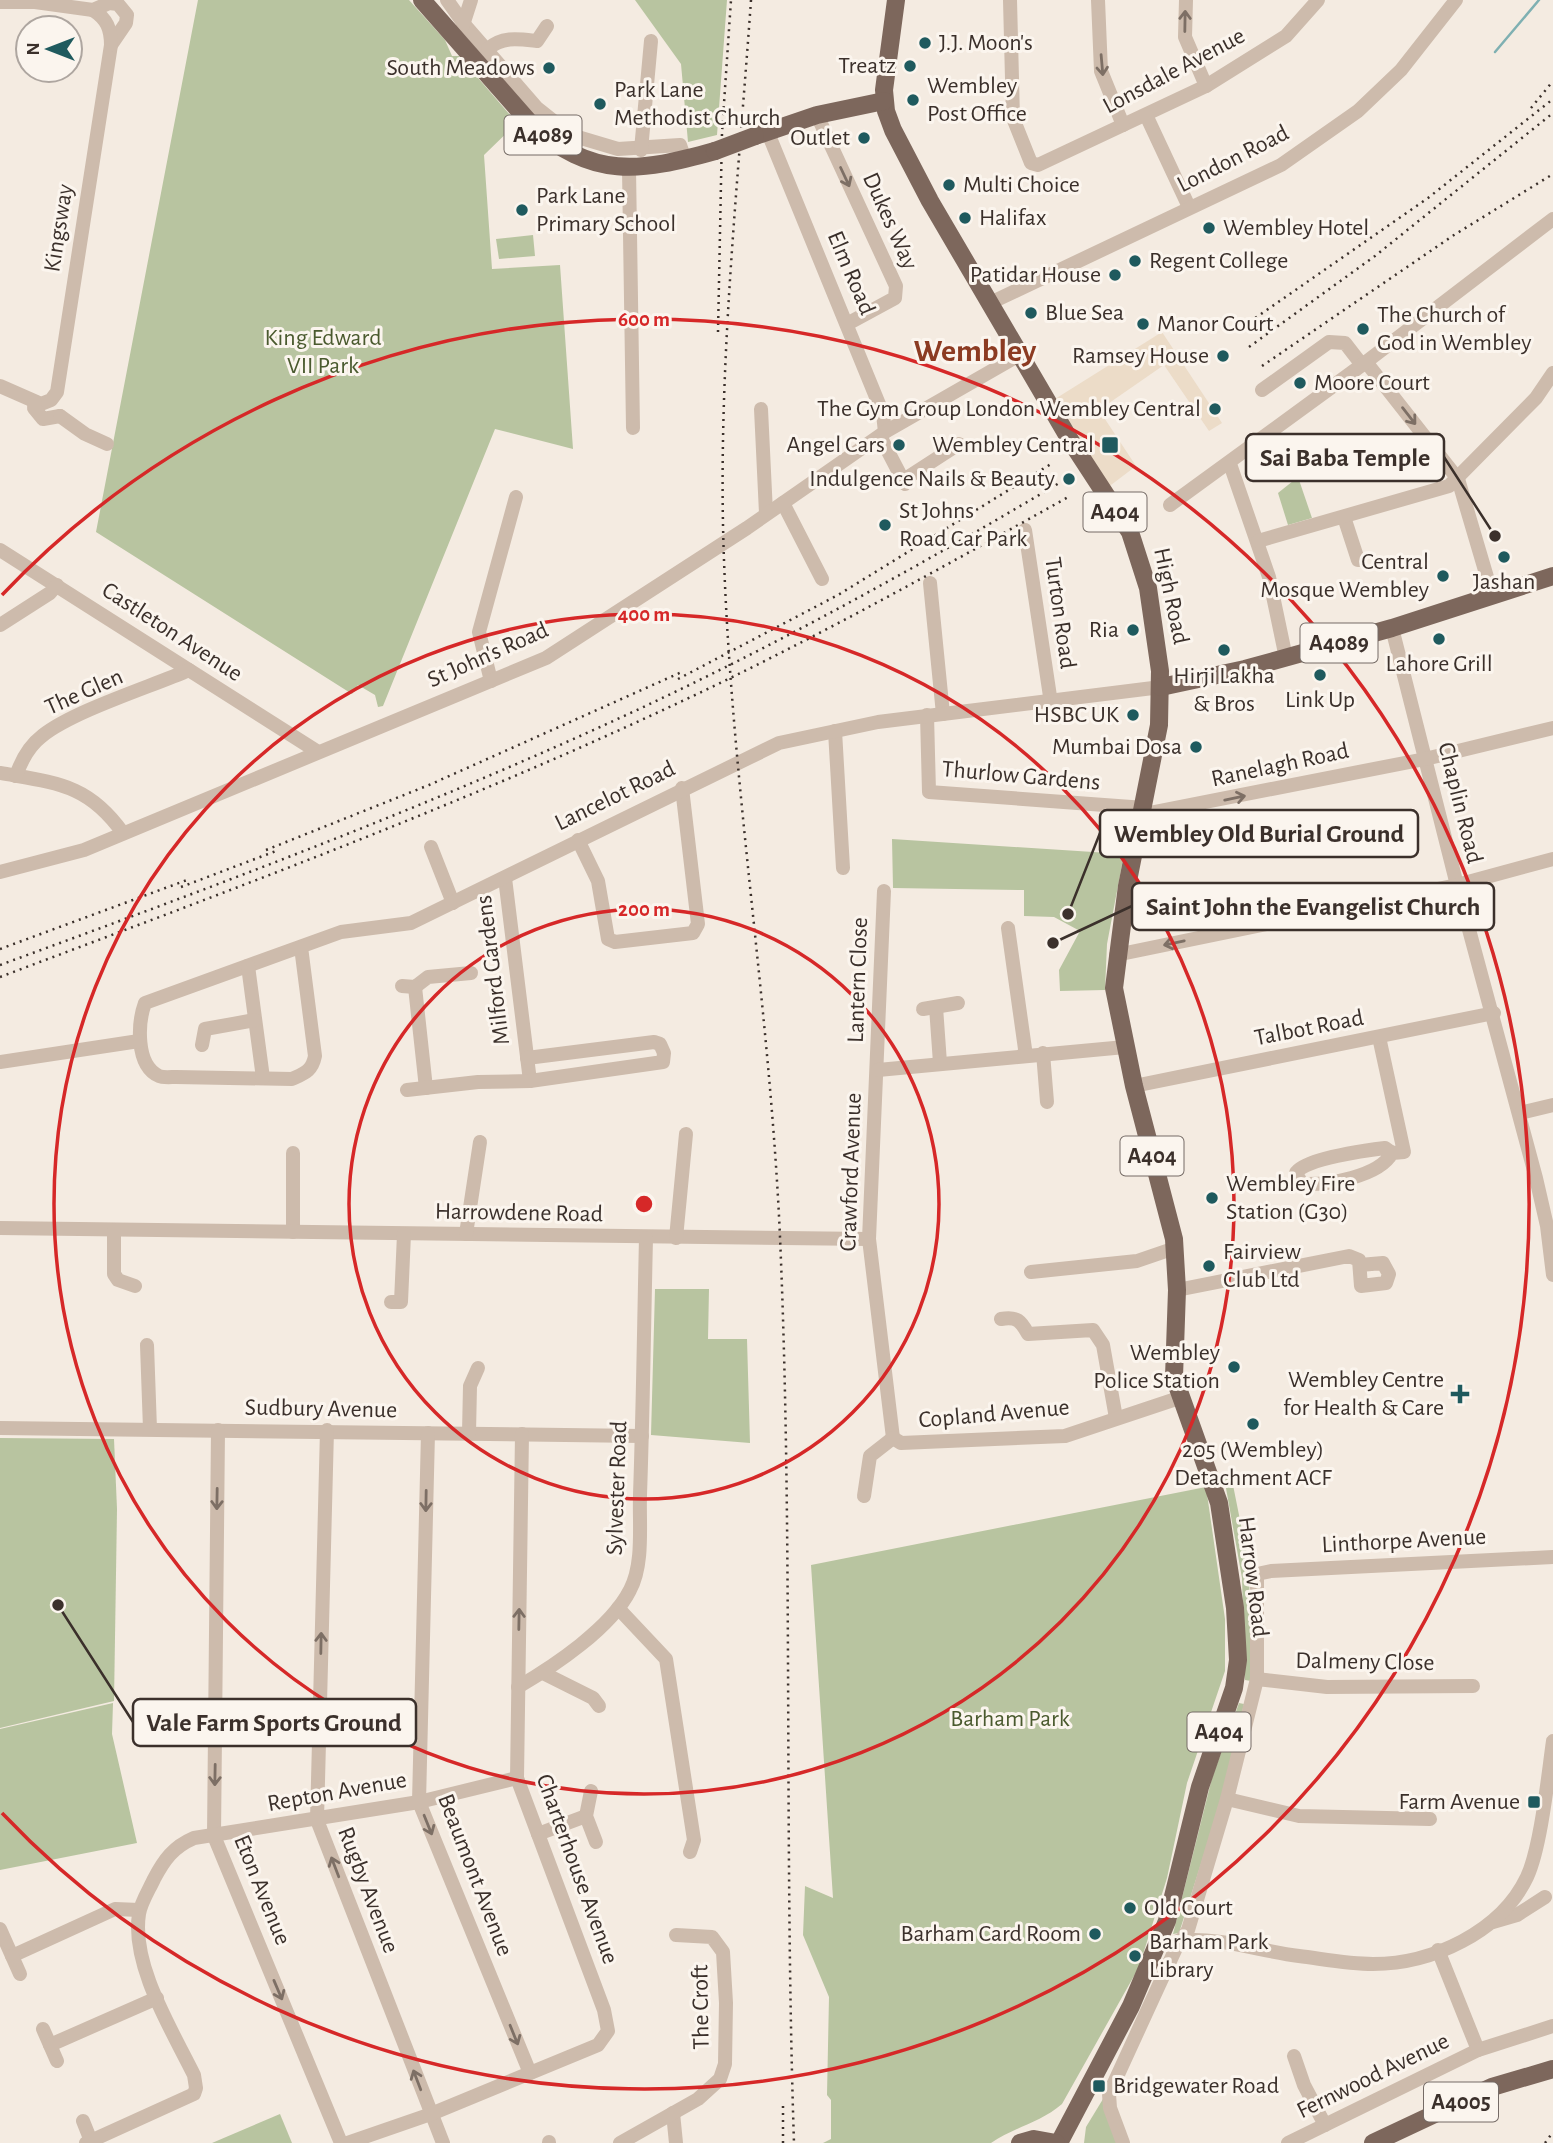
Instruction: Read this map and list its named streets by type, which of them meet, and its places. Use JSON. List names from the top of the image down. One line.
{"streets":{"main road":["A4089","A404","High Road","Harrow Road","A4005"],"street":["Lonsdale Avenue","London Road","Dukes Way","Kingsway","Elm Road","Turton Road","Castleton Avenue","St John's Road","The Glen","Ranelagh Road","Thurlow Gardens","Lancelot Road","Chaplin Road","Milford Gardens","Lantern Close","Talbot Road","Crawford Avenue","Harrowdene Road","Sudbury Avenue","Copland Avenue","Sylvester Road","Linthorpe Avenue","Dalmeny Close","Repton Avenue","Charterhouse Avenue","Beaumont Avenue","Eton Avenue","Rugby Avenue","The Croft","Fernwood Avenue"]},"crossings":[["A4089","Dukes Way"],["A4089","Elm Road"],["A4089","A404"],["A4089","High Road"],["A4089","Lancelot Road"],["A4089","Chaplin Road"],["London Road","High Road"],["Dukes Way","Elm Road"],["Elm Road","St John's Road"],["A404","High Road"],["High Road","St John's Road"],["High Road","Ranelagh Road"],["High Road","Thurlow Gardens"],["High Road","Lancelot Road"],["High Road","Harrow Road"],["Turton Road","Lancelot Road"],["Castleton Avenue","St John's Road"],["Castleton Avenue","The Glen"],["Ranelagh Road","Thurlow Gardens"],["Ranelagh Road","Chaplin Road"],["Thurlow Gardens","Lancelot Road"],["Lancelot Road","Milford Gardens"],["Chaplin Road","Talbot Road"],["Lantern Close","Crawford Avenue"],["Talbot Road","Harrow Road"],["Crawford Avenue","Harrowdene Road"],["Crawford Avenue","Copland Avenue"],["Crawford Avenue","Harrow Road"],["Harrowdene Road","Sylvester Road"],["Sudbury Avenue","Sylvester Road"],["Sudbury Avenue","Charterhouse Avenue"],["Sudbury Avenue","Beaumont Avenue"],["Sudbury Avenue","Eton Avenue"],["Sudbury Avenue","Rugby Avenue"],["Copland Avenue","Harrow Road"],["Sylvester Road","Charterhouse Avenue"],["Linthorpe Avenue","Harrow Road"],["Harrow Road","Dalmeny Close"],["Repton Avenue","Charterhouse Avenue"],["Repton Avenue","Beaumont Avenue"],["Repton Avenue","Eton Avenue"],["Repton Avenue","Rugby Avenue"],["Charterhouse Avenue","Beaumont Avenue"],["Charterhouse Avenue","Rugby Avenue"]],"one_way":["Dukes Way","Ranelagh Road","Beaumont Avenue","Eton Avenue","Rugby Avenue"],"districts":["Wembley"],"parks":["King Edward VII Park","Barham Park"],"places":{"other":["J.J. Moon's","Treatz","South Meadows","Wembley Post Office","Park Lane Methodist Church","Outlet","Multi Choice","Park Lane Primary School","Halifax","Wembley Hotel","Regent College","Patidar House","Blue Sea","Manor Court","The Church of God in Wembley","Ramsey House","Moore Court","The Gym Group London Wembley Central","Angel Cars","Indulgence Nails & Beauty","St Johns Road Car Park","Sai Baba Temple","Jashan","Central Mosque Wembley","Ria","Lahore Grill","Hirji Lakha & Bros","Link Up","HSBC UK","Mumbai Dosa","Wembley Old Burial Ground","Saint John the Evangelist Church","Wembley Fire Station (G30)","Fairview Club Ltd","Wembley Police Station","205 (Wembley) Detachment ACF","Vale Farm Sports Ground","Old Court","Barham Card Room","Barham Park Library"],"transit":["Wembley Central","Farm Avenue","Bridgewater Road"],"health":["Wembley Centre for Health & Care"]},"north":"left","rings":["600 m","400 m","200 m"]}
